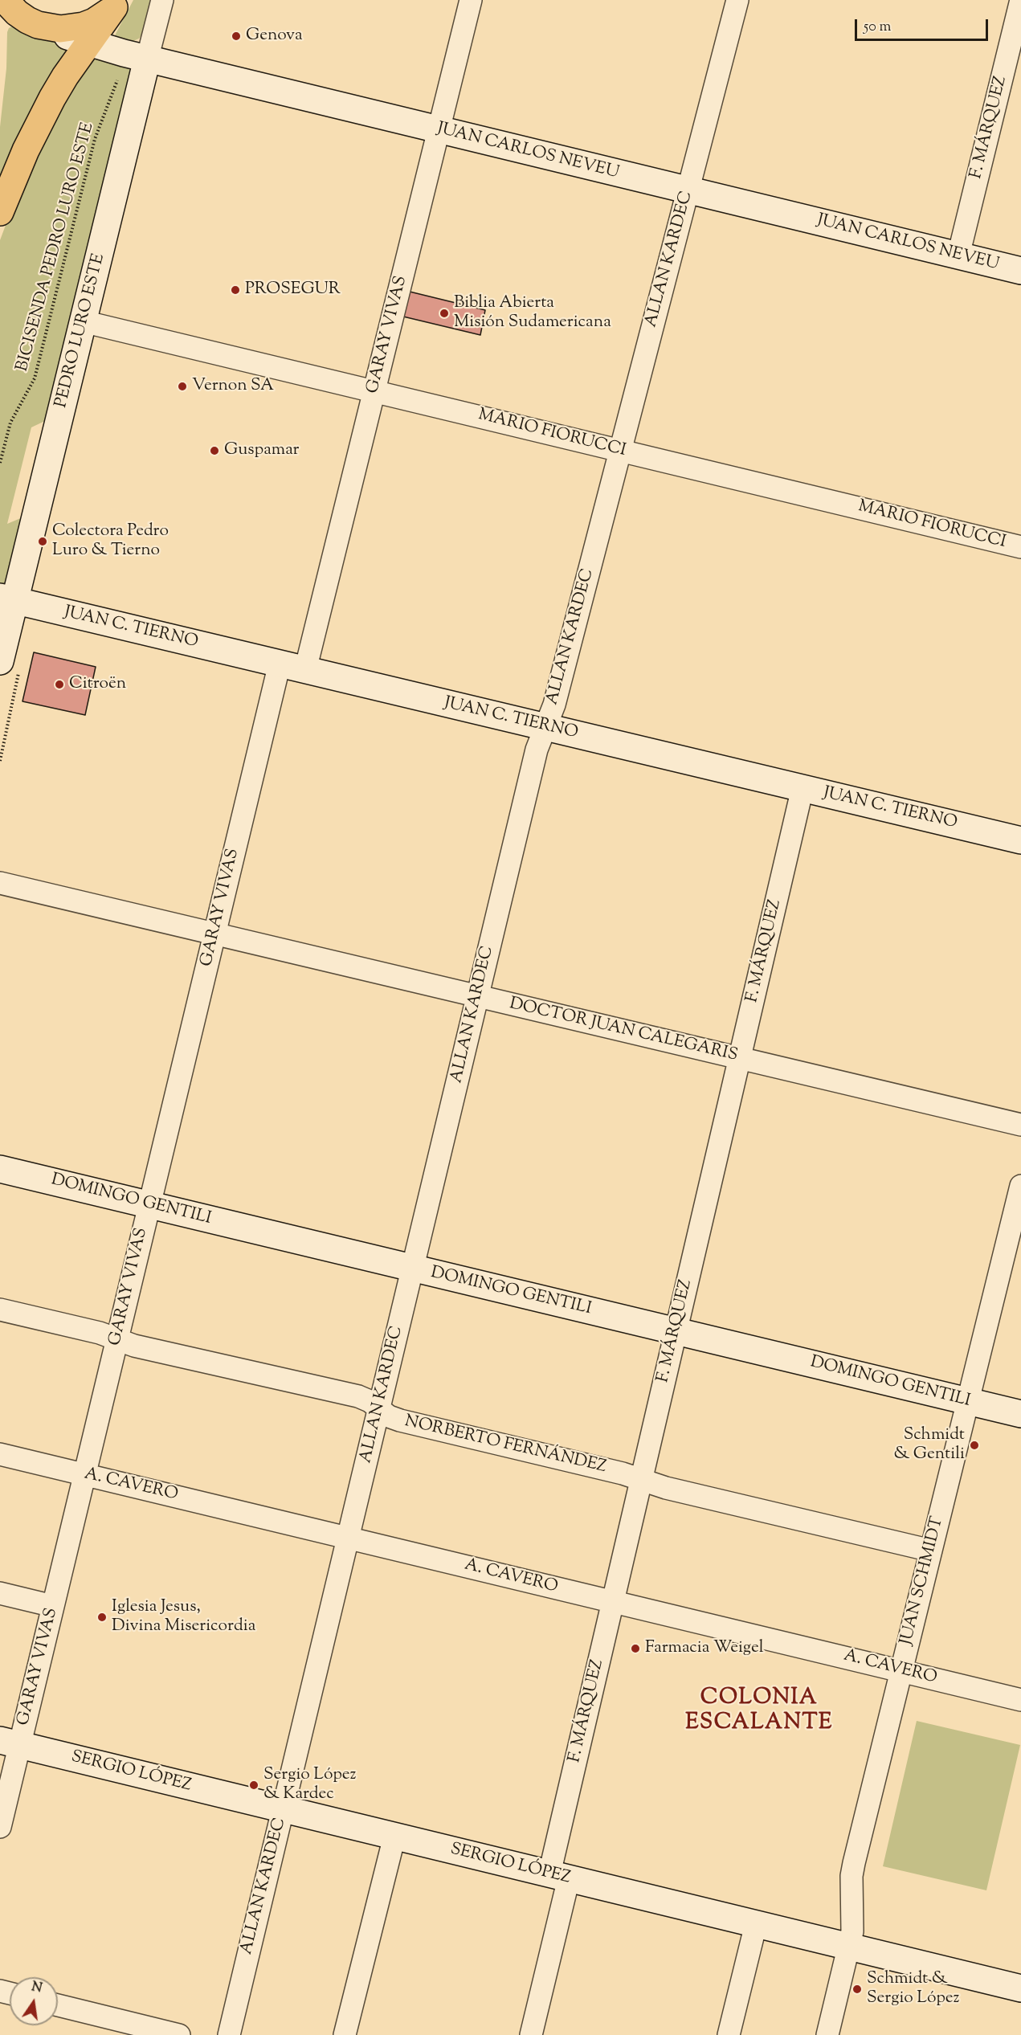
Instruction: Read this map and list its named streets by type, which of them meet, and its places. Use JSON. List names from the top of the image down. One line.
{"streets":{"street":["F. MÁRQUEZ","JUAN CARLOS NEVEU","ALLAN KARDEC","PEDRO LURO ESTE","GARAY VIVAS","MARIO FIORUCCI","JUAN C. TIERNO","DOCTOR JUAN CALEGARIS","DOMINGO GENTILI","NORBERTO FERNÁNDEZ","A. CAVERO","JUAN SCHMIDT","SERGIO LÓPEZ"],"path":["BICISENDA PEDRO LURO ESTE"]},"crossings":[["F. MÁRQUEZ","JUAN CARLOS NEVEU"],["F. MÁRQUEZ","JUAN C. TIERNO"],["F. MÁRQUEZ","DOCTOR JUAN CALEGARIS"],["F. MÁRQUEZ","DOMINGO GENTILI"],["F. MÁRQUEZ","NORBERTO FERNÁNDEZ"],["F. MÁRQUEZ","A. CAVERO"],["F. MÁRQUEZ","SERGIO LÓPEZ"],["JUAN CARLOS NEVEU","ALLAN KARDEC"],["JUAN CARLOS NEVEU","PEDRO LURO ESTE"],["JUAN CARLOS NEVEU","GARAY VIVAS"],["ALLAN KARDEC","MARIO FIORUCCI"],["ALLAN KARDEC","JUAN C. TIERNO"],["ALLAN KARDEC","DOCTOR JUAN CALEGARIS"],["ALLAN KARDEC","DOMINGO GENTILI"],["ALLAN KARDEC","NORBERTO FERNÁNDEZ"],["ALLAN KARDEC","A. CAVERO"],["ALLAN KARDEC","SERGIO LÓPEZ"],["PEDRO LURO ESTE","MARIO FIORUCCI"],["PEDRO LURO ESTE","JUAN C. TIERNO"],["GARAY VIVAS","MARIO FIORUCCI"],["GARAY VIVAS","JUAN C. TIERNO"],["GARAY VIVAS","DOCTOR JUAN CALEGARIS"],["GARAY VIVAS","DOMINGO GENTILI"],["GARAY VIVAS","NORBERTO FERNÁNDEZ"],["GARAY VIVAS","A. CAVERO"],["GARAY VIVAS","SERGIO LÓPEZ"],["DOMINGO GENTILI","JUAN SCHMIDT"],["NORBERTO FERNÁNDEZ","JUAN SCHMIDT"],["A. CAVERO","JUAN SCHMIDT"],["JUAN SCHMIDT","SERGIO LÓPEZ"]],"districts":["COLONIA ESCALANTE"],"places":["Genova","PROSEGUR","Biblia Abierta Misión Sudamericana","Vernon SA","Guspamar","Colectora Pedro Luro & Tierno","Citroën","Schmidt & Gentili","Iglesia Jesus, Divina Misericordia","Farmacia Weigel","Sergio López & Kardec","Schmidt & Sergio López"],"scale_bar":"50 m","north":"top"}
